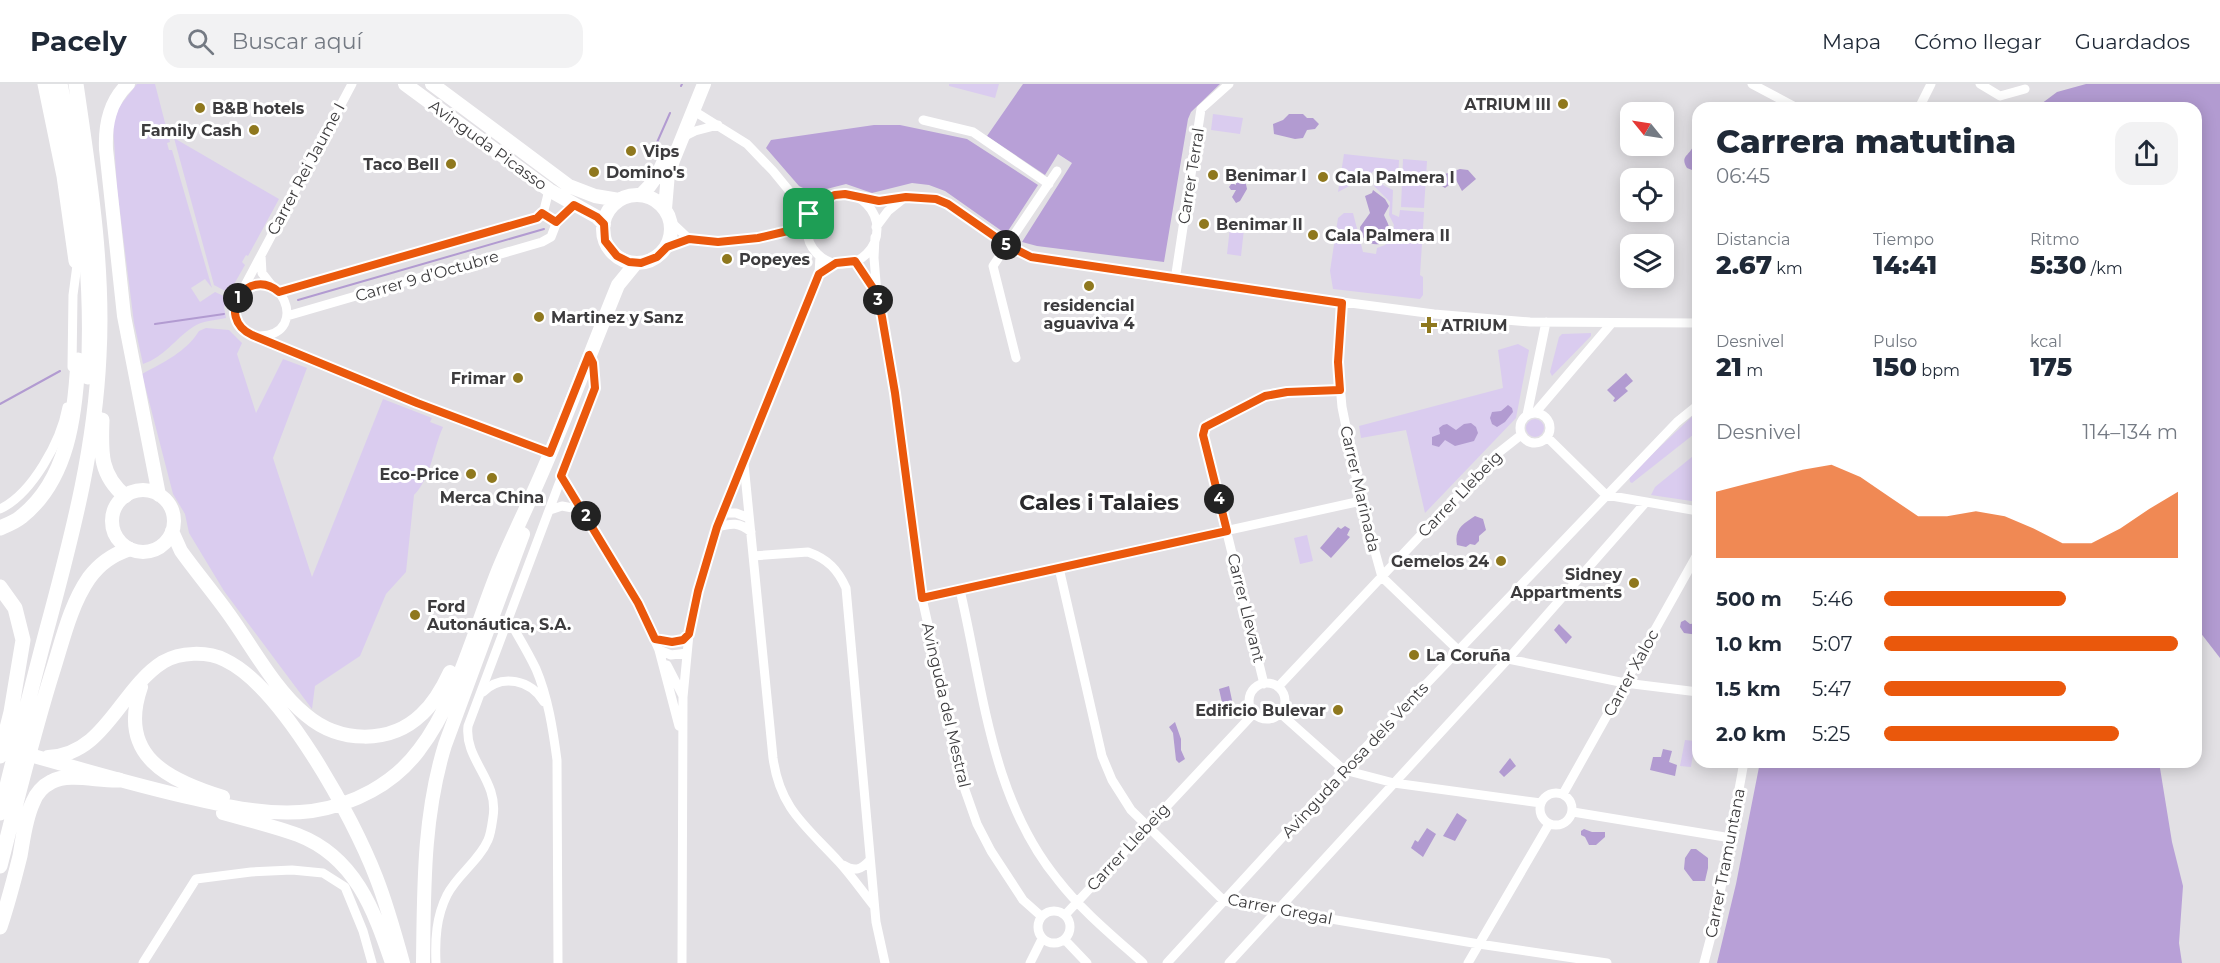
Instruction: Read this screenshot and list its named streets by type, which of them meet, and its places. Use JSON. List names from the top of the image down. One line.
{"streets":{"main road":["Avinguda Picasso"],"street":["Carrer Rei Jaume I","Carrer Terral","Carrer 9 d’Octubre","Carrer Marinada","Carrer Llebeig","Carrer Llevant","Carrer Xaloc","Avinguda del Mestral","Avinguda Rosa dels Vents","Carrer Tramuntana","Carrer Gregal"]},"crossings":[["Avinguda Picasso","Carrer 9 d’Octubre"],["Carrer Rei Jaume I","Carrer 9 d’Octubre"],["Carrer Marinada","Carrer Llebeig"],["Carrer Marinada","Carrer Llevant"],["Carrer Llebeig","Carrer Llevant"],["Carrer Llebeig","Avinguda del Mestral"],["Carrer Llebeig","Carrer Gregal"],["Avinguda Rosa dels Vents","Carrer Gregal"]],"districts":["Cales i Talaies"],"places":{"other":["ATRIUM III","B&B hotels","Family Cash","Vips","Taco Bell","Domino's","Benimar I","Cala Palmera I","Benimar II","Cala Palmera II","Popeyes","residencial aguaviva 4","Martinez y Sanz","Frimar","Eco-Price","Merca China","Gemelos 24","Sidney Appartments","Ford Autonáutica, S.A.","La Coruña","Edificio Bulevar"],"health":["ATRIUM"]},"north":"top left","page":{"header":"Pacely","search":"Buscar aquí","nav":["Mapa","Cómo llegar","Guardados"],"heading":["Carrera matutina","06:45"],"stats":[["Distancia","2.67 km"],["Tiempo","14:41"],["Ritmo","5:30 /km"],["Desnivel","21 m"],["Pulso","150 bpm"],["kcal","175"]],"pins":["5","1","3","4","2"],"chart":["Desnivel","114–134 m"],"list":[{"name":"500 m","note":"5:46"},{"name":"1.0 km","note":"5:07"},{"name":"1.5 km","note":"5:47"},{"name":"2.0 km","note":"5:25"}]}}
